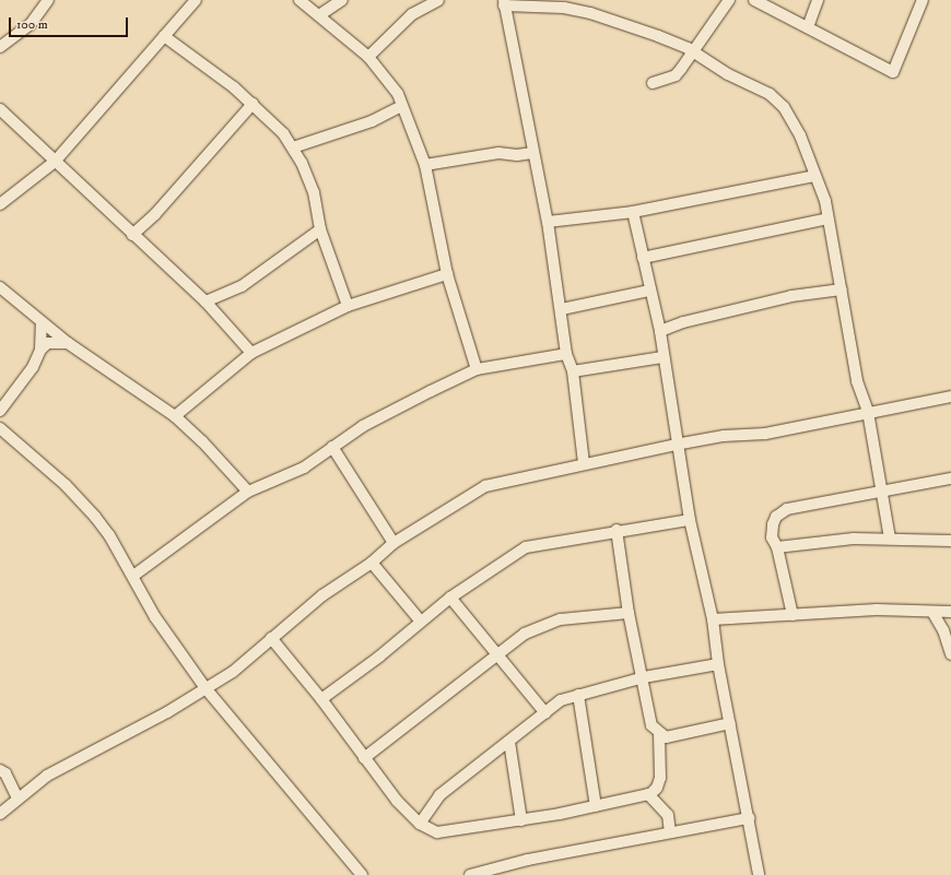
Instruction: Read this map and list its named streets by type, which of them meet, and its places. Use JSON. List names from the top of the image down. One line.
{"scale_bar":"100 m"}
